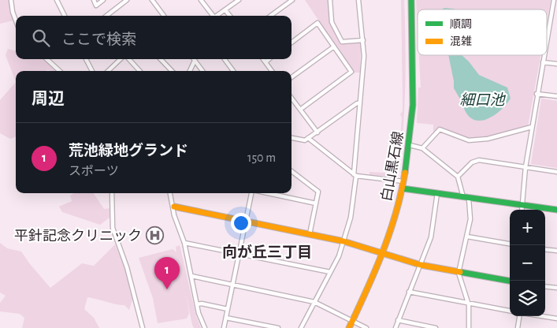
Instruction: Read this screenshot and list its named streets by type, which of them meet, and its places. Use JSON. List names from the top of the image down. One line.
{"streets":{"street":["白山黒石線"]},"districts":["向が丘三丁目"],"water":["細口池"],"places":{"hospital":["平針記念クリニック"]},"legend":["順調","混雑"],"page":{"search":"ここで検索","heading":"周辺","list":[{"mark":"1","name":"荒池緑地グランド","note":"スポーツ","value":"150 m"}],"map_buttons":["+","−"],"pins":"1"}}
